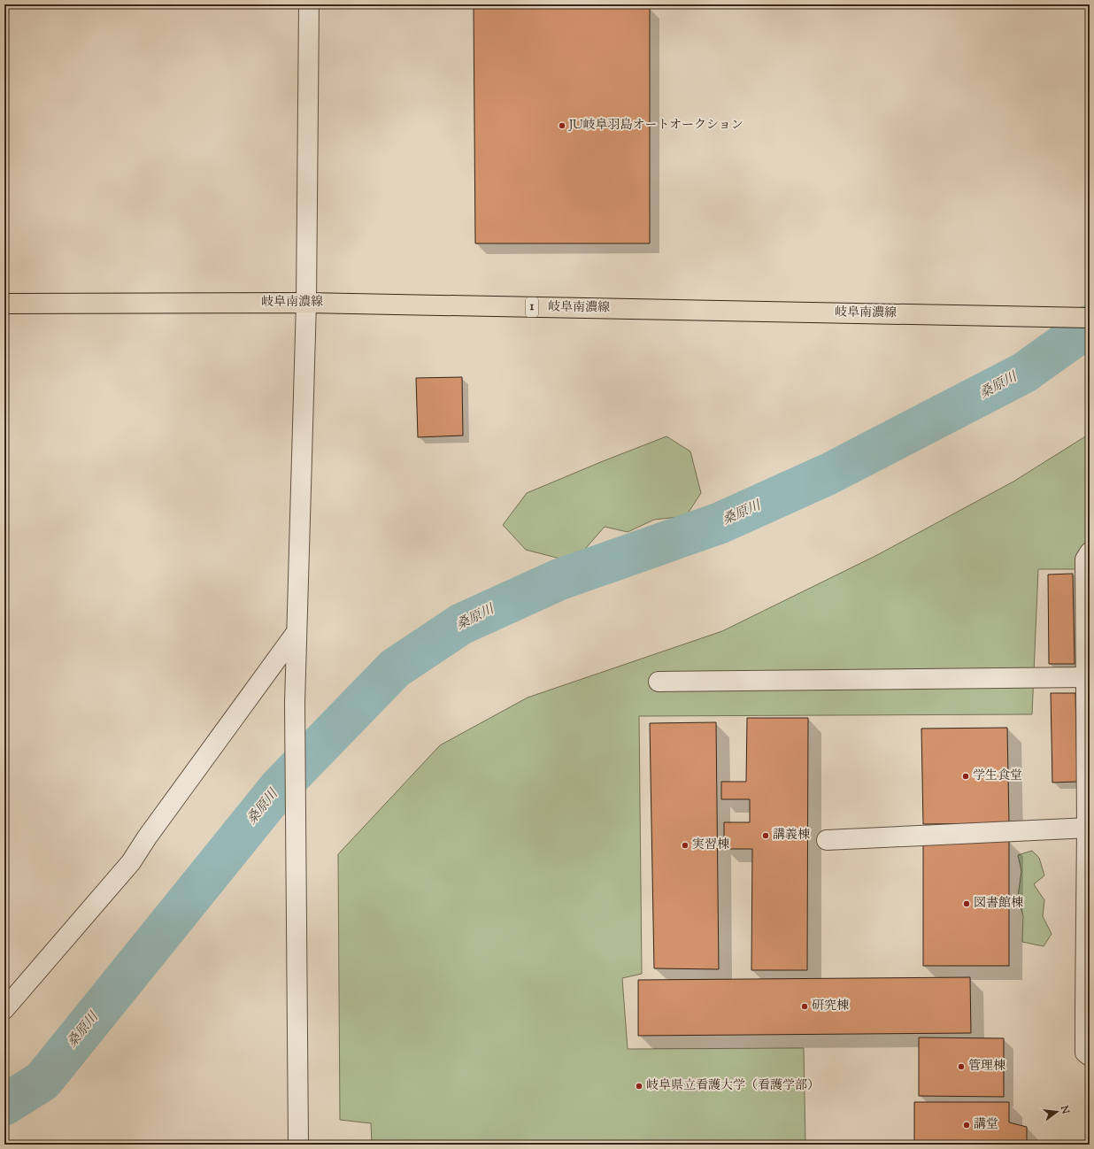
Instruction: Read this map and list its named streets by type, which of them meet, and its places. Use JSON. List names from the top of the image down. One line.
{"streets":{"main road":["岐阜南濃線","1"]},"water":["桑原川"],"places":["JU岐阜羽島オートオークション","学生食堂","講義棟","実習棟","図書館棟","研究棟","管理棟","岐阜県立看護大学（看護学部）","講堂"],"north":"right"}
